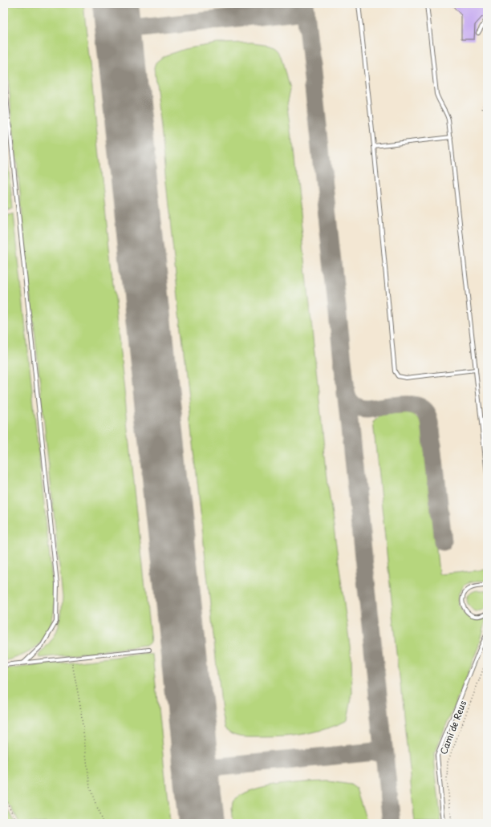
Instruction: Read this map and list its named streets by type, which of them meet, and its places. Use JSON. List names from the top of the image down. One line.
{"streets":{"path":["Camí de Reus"]}}
